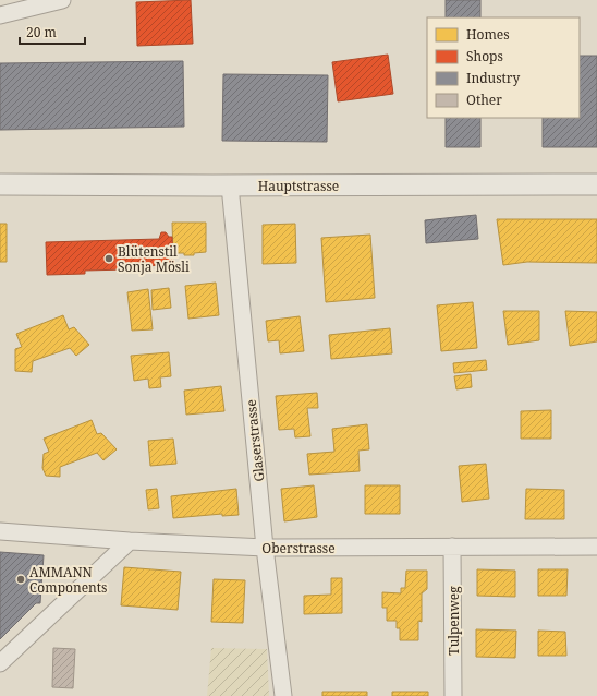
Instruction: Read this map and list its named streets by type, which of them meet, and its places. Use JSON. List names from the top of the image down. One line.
{"streets":{"street":["Hauptstrasse","Glaserstrasse","Oberstrasse","Tulpenweg"]},"crossings":[["Hauptstrasse","Glaserstrasse"],["Glaserstrasse","Oberstrasse"],["Oberstrasse","Tulpenweg"]],"places":["Blütenstil Sonja Mösli","AMMANN Components"],"legend":["Homes","Shops","Industry","Other"],"scale_bar":"20 m"}
